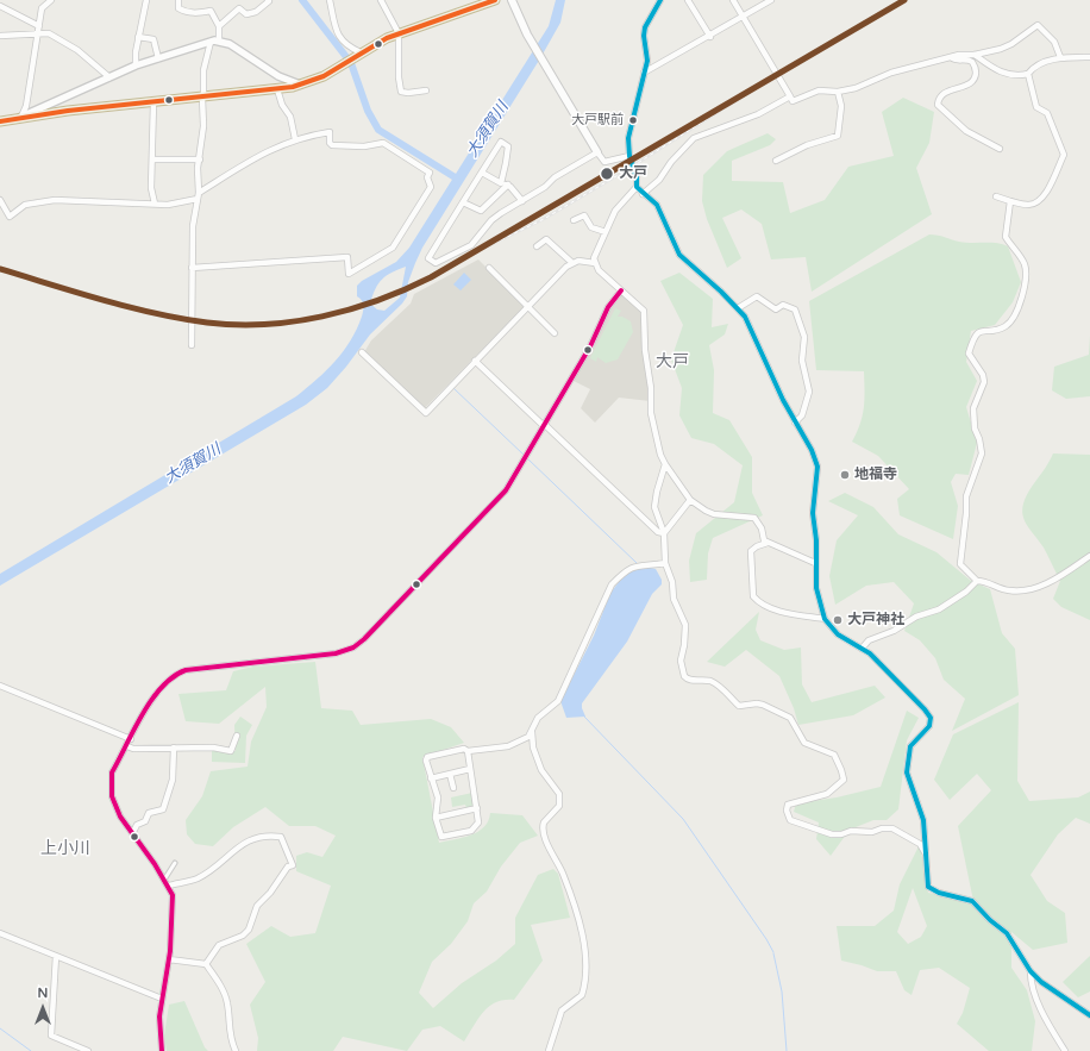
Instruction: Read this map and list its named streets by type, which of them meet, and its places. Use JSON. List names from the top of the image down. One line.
{"districts":["大戸","上小川"],"water":["大須賀川"],"places":["大戸駅前","大戸","地福寺","大戸神社"],"north":"top"}
